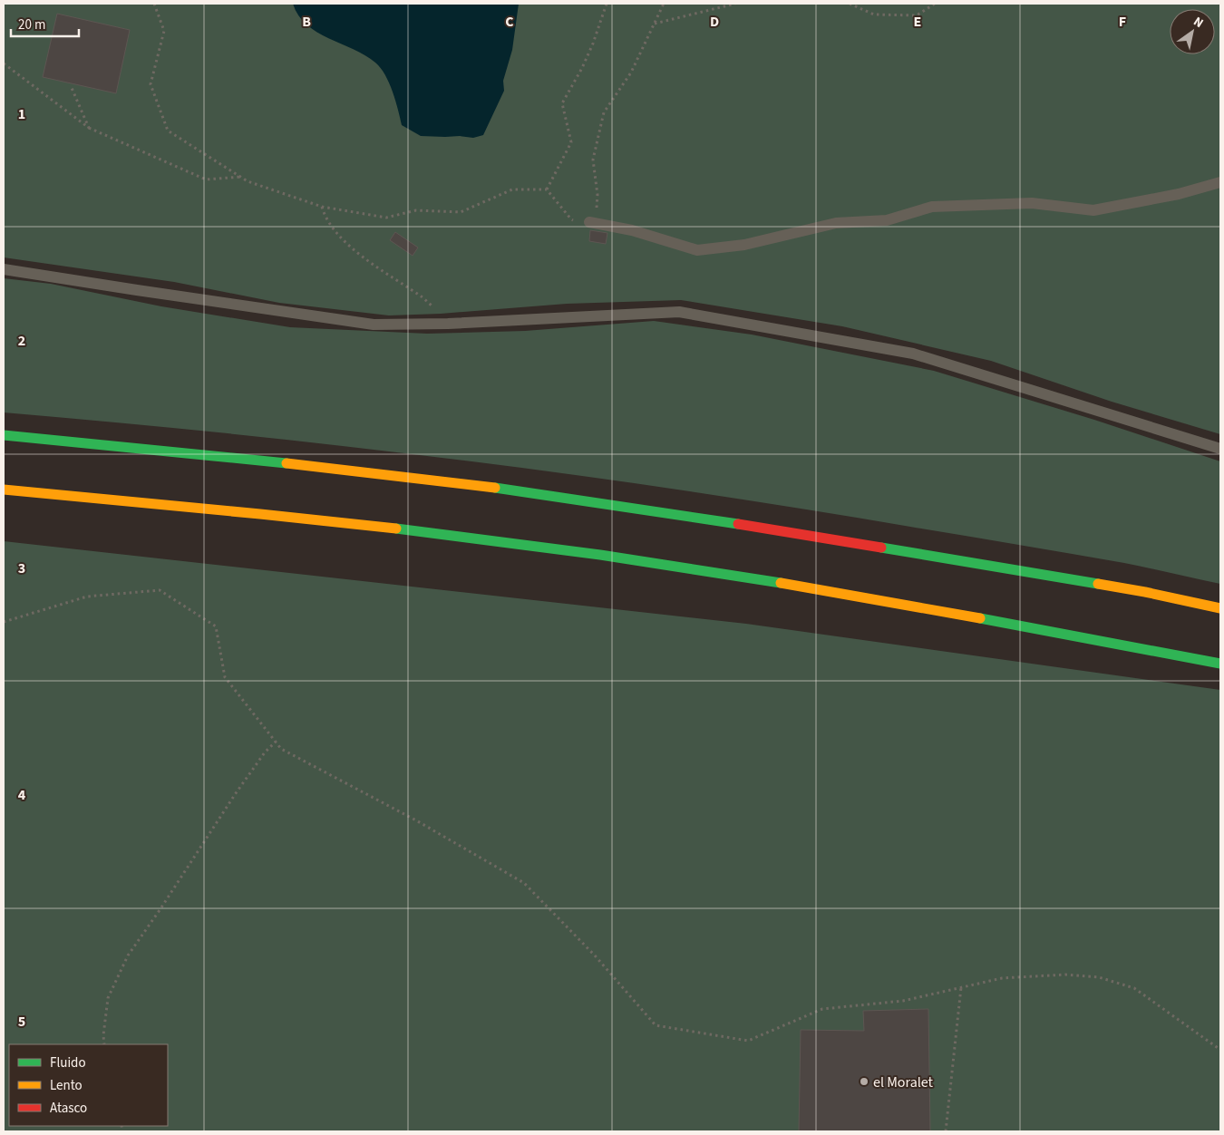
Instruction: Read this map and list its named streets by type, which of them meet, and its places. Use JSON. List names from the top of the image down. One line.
{"places":["el Moralet"],"legend":["Fluido","Lento","Atasco"],"scale_bar":"20 m","north":"top right","grid":{"columns":["B","C","D","E","F"],"rows":["1","2","3","4","5"]}}
